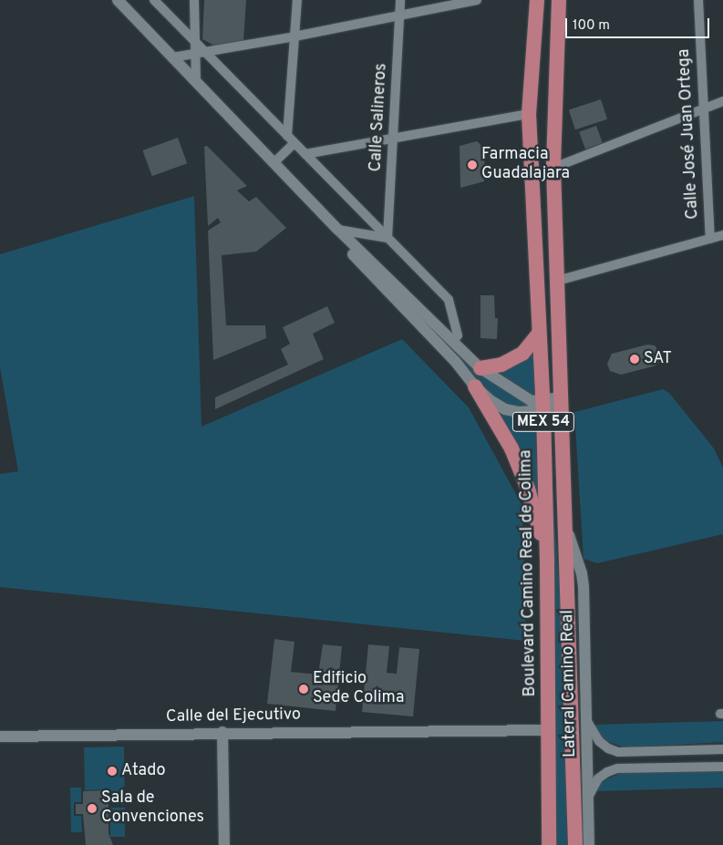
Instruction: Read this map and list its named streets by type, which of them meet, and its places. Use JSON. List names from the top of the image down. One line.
{"streets":{"main road":["MEX 54","Boulevard Camino Real de Colima"],"street":["Calle Salineros","Calle José Juan Ortega","Lateral Camino Real","Calle del Ejecutivo"]},"crossings":[["MEX 54","Lateral Camino Real"],["Boulevard Camino Real de Colima","Calle del Ejecutivo"]],"places":["Farmacia Guadalajara","SAT","Edificio Sede Colima","Atado","Sala de Convenciones"],"scale_bar":"100 m"}
